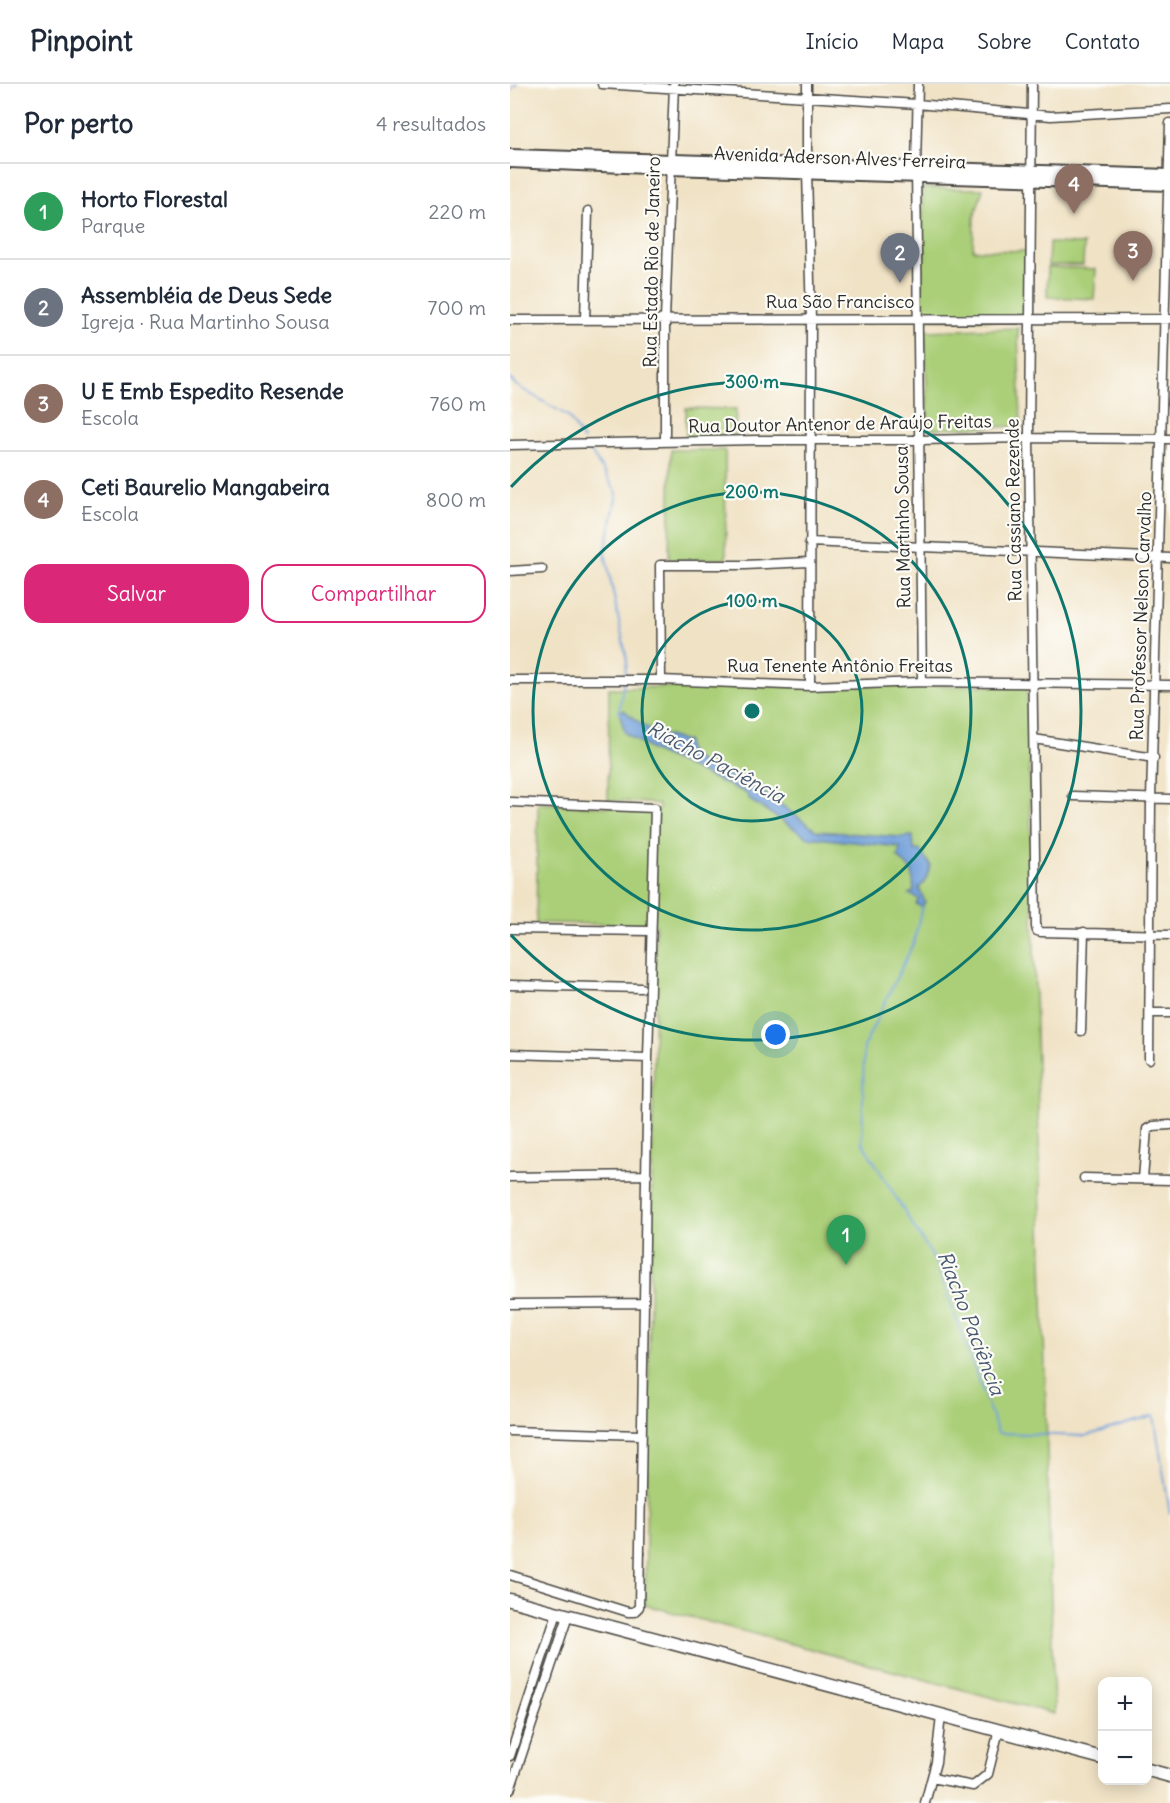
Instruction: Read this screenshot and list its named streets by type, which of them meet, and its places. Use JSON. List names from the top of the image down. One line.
{"streets":{"main road":["Avenida Aderson Alves Ferreira"],"street":["Rua Estado Rio de Janeiro","Rua São Francisco","Rua Doutor Antenor de Araújo Freitas","Rua Cassiano Rezende","Rua Martinho Sousa","Rua Professor Nelson Carvalho","Rua Tenente Antônio Freitas"]},"crossings":[["Avenida Aderson Alves Ferreira","Rua Estado Rio de Janeiro"],["Avenida Aderson Alves Ferreira","Rua Cassiano Rezende"],["Avenida Aderson Alves Ferreira","Rua Martinho Sousa"],["Avenida Aderson Alves Ferreira","Rua Professor Nelson Carvalho"],["Rua Estado Rio de Janeiro","Rua São Francisco"],["Rua Estado Rio de Janeiro","Rua Doutor Antenor de Araújo Freitas"],["Rua São Francisco","Rua Cassiano Rezende"],["Rua São Francisco","Rua Martinho Sousa"],["Rua São Francisco","Rua Professor Nelson Carvalho"],["Rua Doutor Antenor de Araújo Freitas","Rua Cassiano Rezende"],["Rua Doutor Antenor de Araújo Freitas","Rua Martinho Sousa"],["Rua Doutor Antenor de Araújo Freitas","Rua Professor Nelson Carvalho"],["Rua Cassiano Rezende","Rua Tenente Antônio Freitas"],["Rua Martinho Sousa","Rua Tenente Antônio Freitas"],["Rua Professor Nelson Carvalho","Rua Tenente Antônio Freitas"]],"water":["Riacho Paciência"],"page":{"header":"Pinpoint","nav":["Início","Mapa","Sobre","Contato"],"heading":["Por perto","4 resultados"],"list":[{"mark":"1","name":"Horto Florestal","note":"Parque","value":"220 m"},{"mark":"2","name":"Assembléia de Deus Sede","note":"Igreja · Rua Martinho Sousa","value":"700 m"},{"mark":"3","name":"U E Emb Espedito Resende","note":"Escola","value":"760 m"},{"mark":"4","name":"Ceti Baurelio Mangabeira","note":"Escola","value":"800 m"}],"pins":["4","3","2","1"],"buttons":["Salvar","Compartilhar"],"map_buttons":["+","−"]},"rings":["300 m","200 m","100 m"]}
